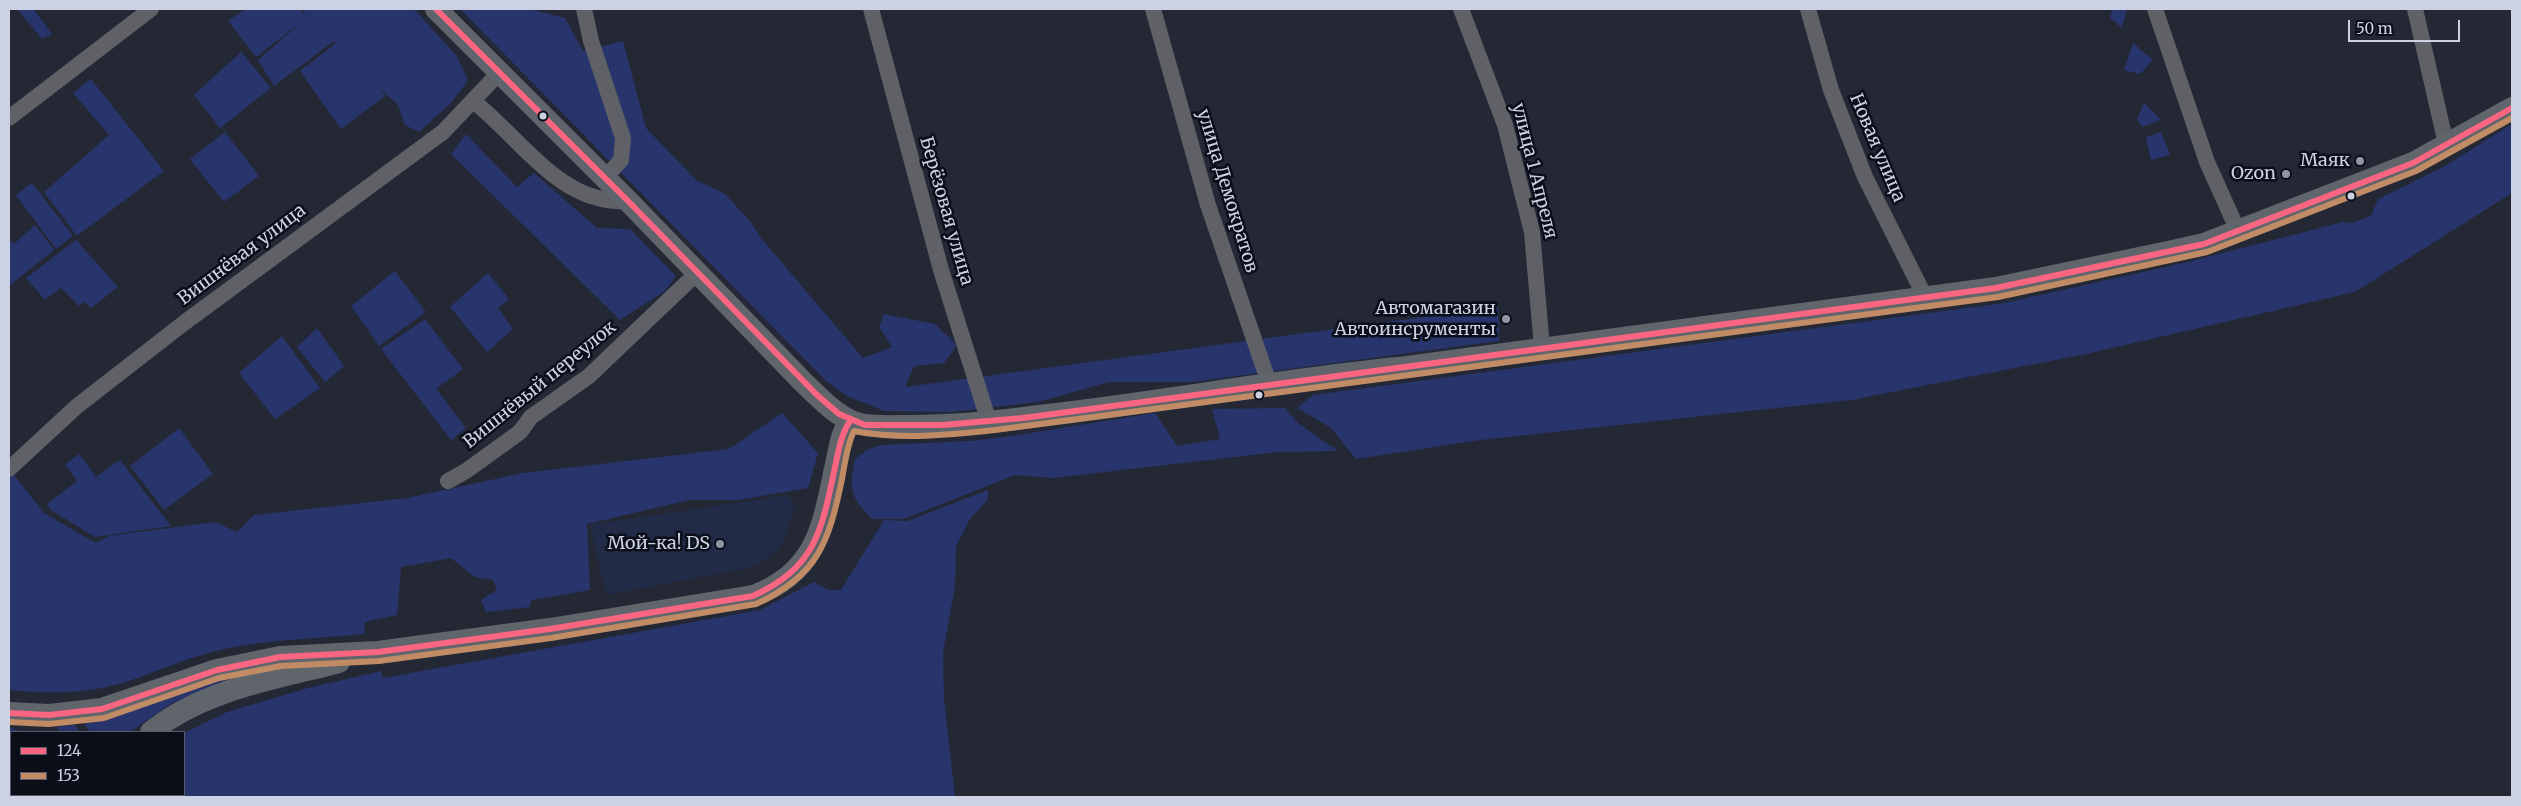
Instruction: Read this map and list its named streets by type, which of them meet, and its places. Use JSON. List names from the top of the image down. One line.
{"streets":{"street":["Новая улица","улица 1 Апреля","улица Демократов","Берёзовая улица","Вишнёвая улица","Вишнёвый переулок"]},"places":["Маяк","Ozon","Автомагазин Автоинсрументы","Мой-ка! DS"],"lines":["transit line 124","transit line 153"],"legend":["124","153"],"scale_bar":"50 m"}
